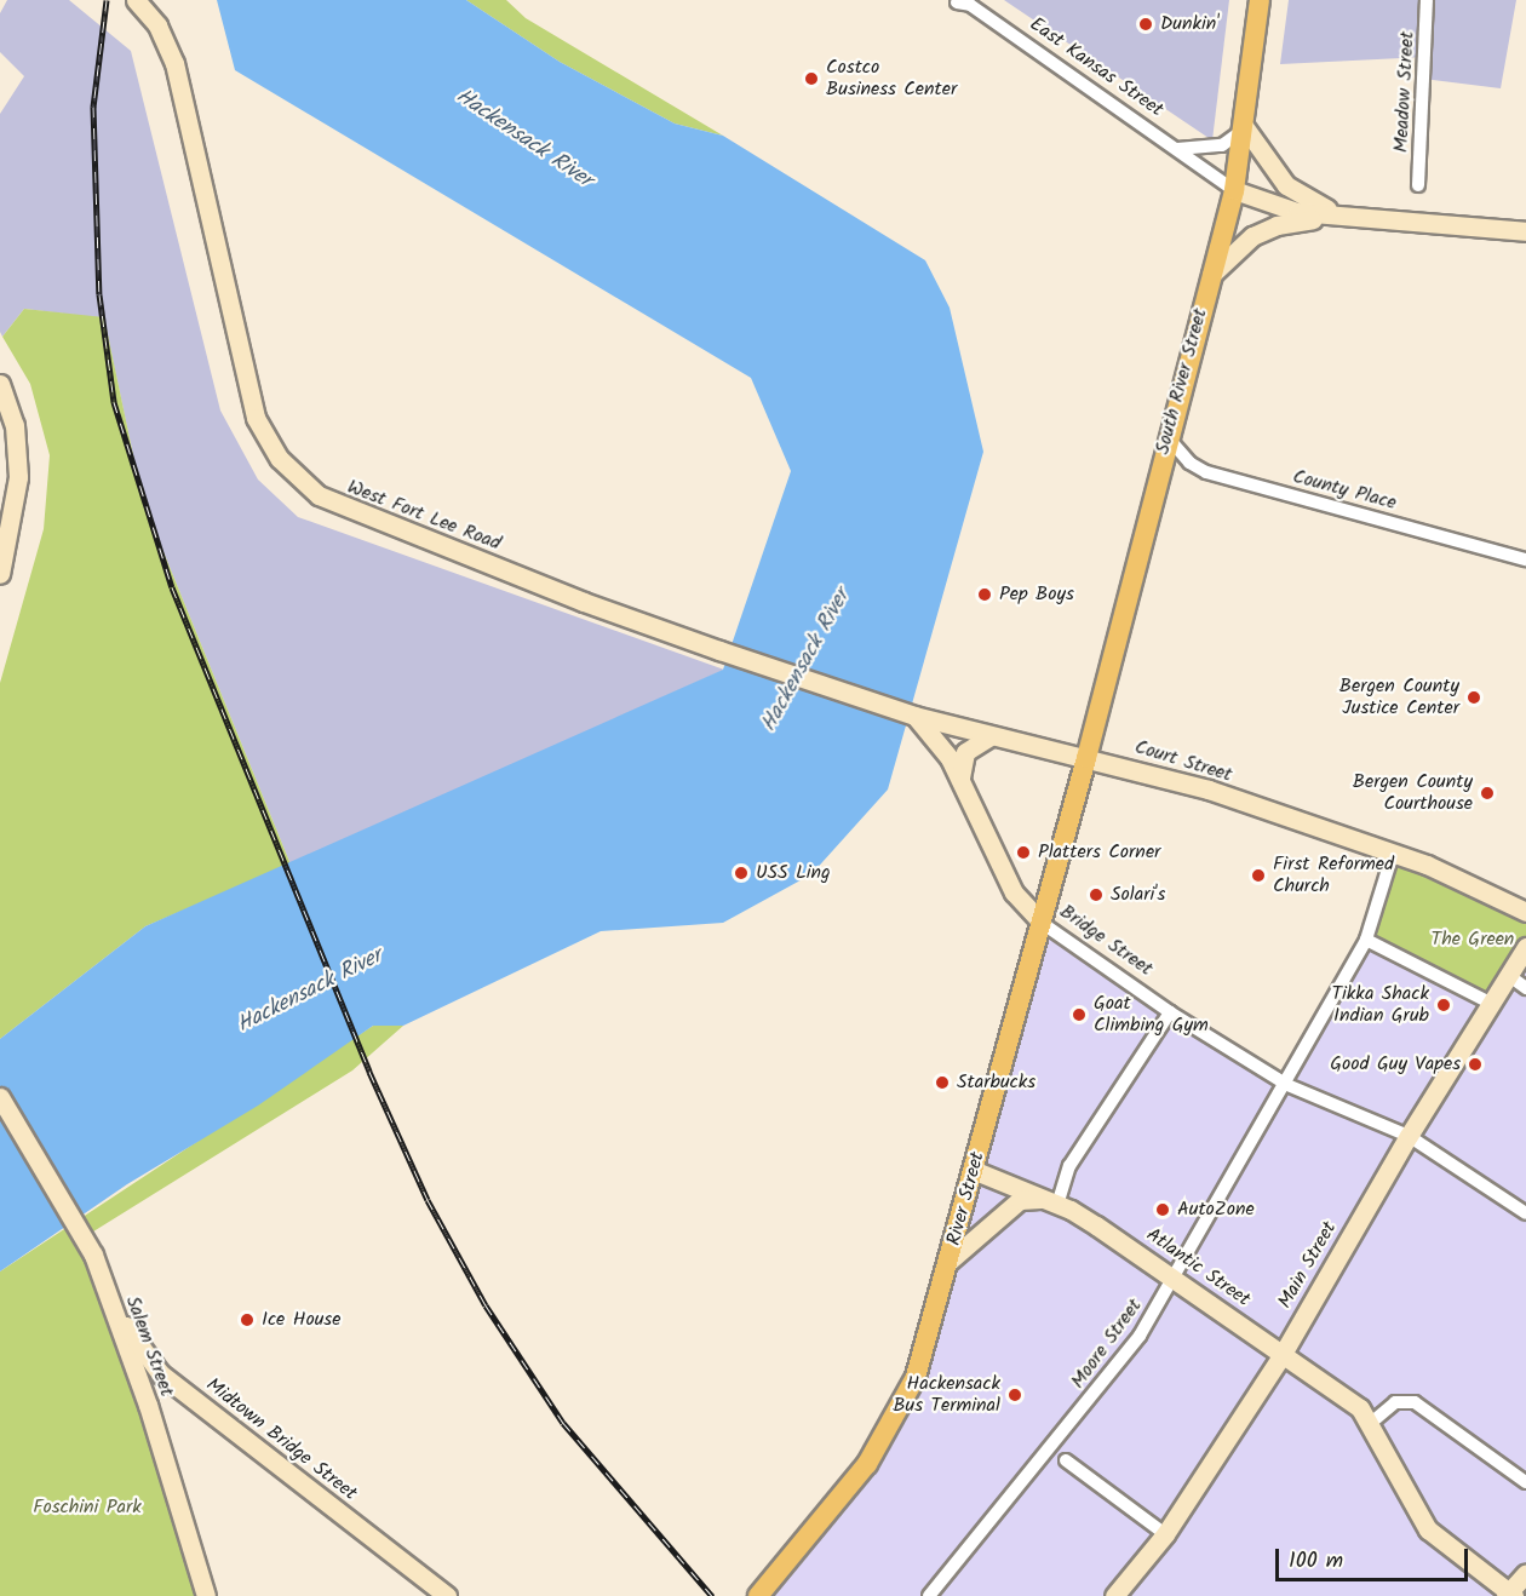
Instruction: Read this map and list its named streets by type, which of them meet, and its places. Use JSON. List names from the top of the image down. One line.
{"streets":{"main road":["East Kansas Street","South River Street","West Fort Lee Road","Court Street","Bridge Street","River Street","Main Street","Atlantic Street","Salem Street","Midtown Bridge Street"],"street":["Meadow Street","County Place","Moore Street"]},"crossings":[["East Kansas Street","South River Street"],["South River Street","County Place"],["South River Street","Court Street"],["South River Street","River Street"],["West Fort Lee Road","Court Street"],["Court Street","Bridge Street"],["Court Street","River Street"],["Court Street","Moore Street"],["Bridge Street","River Street"],["Bridge Street","Main Street"],["Bridge Street","Moore Street"],["River Street","Atlantic Street"],["Main Street","Atlantic Street"],["Atlantic Street","Moore Street"],["Salem Street","Midtown Bridge Street"]],"water":["Hackensack River"],"parks":["The Green","Foschini Park"],"places":["Dunkin'","Costco Business Center","Pep Boys","Bergen County Justice Center","Bergen County Courthouse","Platters Corner","USS Ling","First Reformed Church","Solari's","Tikka Shack Indian Grub","Goat Climbing Gym","Good Guy Vapes","Starbucks","AutoZone","Ice House","Hackensack Bus Terminal"],"scale_bar":"100 m"}
